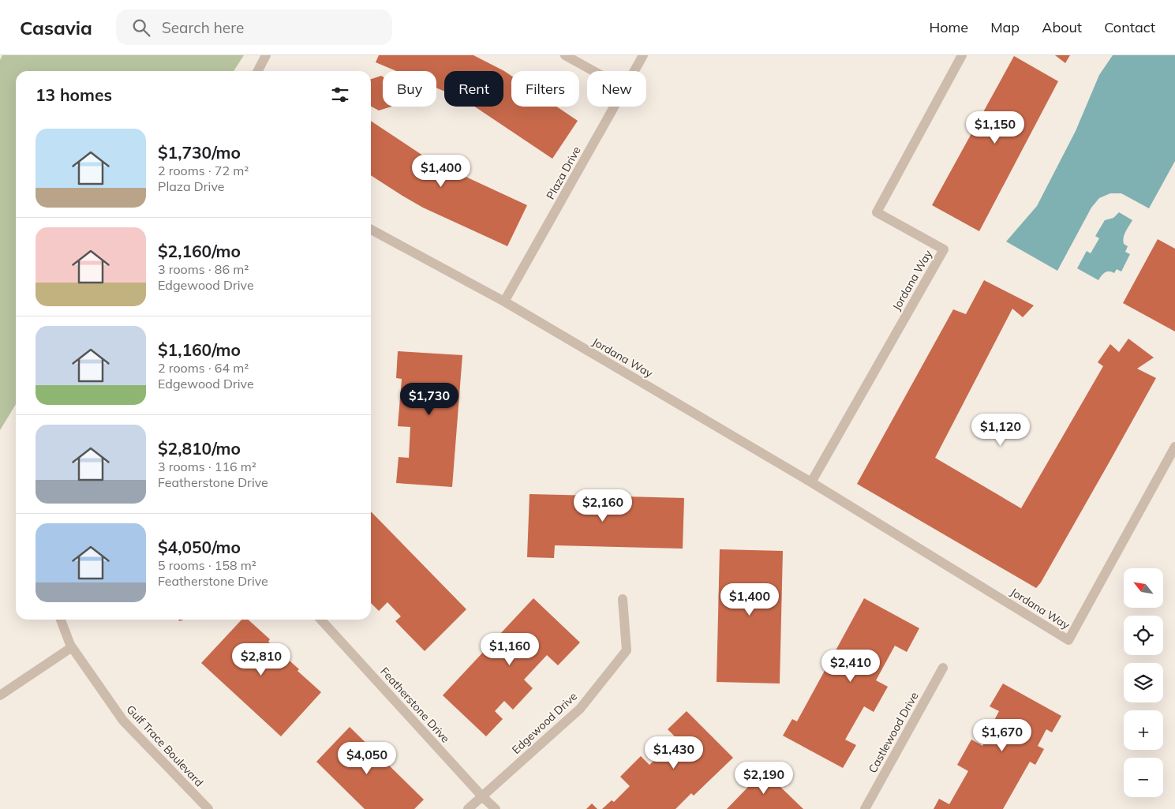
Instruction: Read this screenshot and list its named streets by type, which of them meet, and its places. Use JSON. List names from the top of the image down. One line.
{"streets":{"street":["Plaza Drive","Jordana Way","Featherstone Drive","Edgewood Drive","Castlewood Drive","Gulf Trace Boulevard"]},"crossings":[["Plaza Drive","Jordana Way"],["Featherstone Drive","Edgewood Drive"]],"north":"top left","page":{"header":"Casavia","search":"Search here","nav":["Home","Map","About","Contact"],"chip":["Buy","Rent","Filters","New"],"heading":"13 homes","price":["$1,150","$1,400","$1,730","$1,120","$2,160","$1,400","$1,160","$2,810","$2,410","$1,670","$1,430","$4,050","$2,190"],"list":[{"name":"$1,730/mo","note":"2 rooms · 72 m² · Plaza Drive"},{"name":"$2,160/mo","note":"3 rooms · 86 m² · Edgewood Drive"},{"name":"$1,160/mo","note":"2 rooms · 64 m² · Edgewood Drive"},{"name":"$2,810/mo","note":"3 rooms · 116 m² · Featherstone Drive"},{"name":"$4,050/mo","note":"5 rooms · 158 m² · Featherstone Drive"}],"map_buttons":["+","−"]}}
